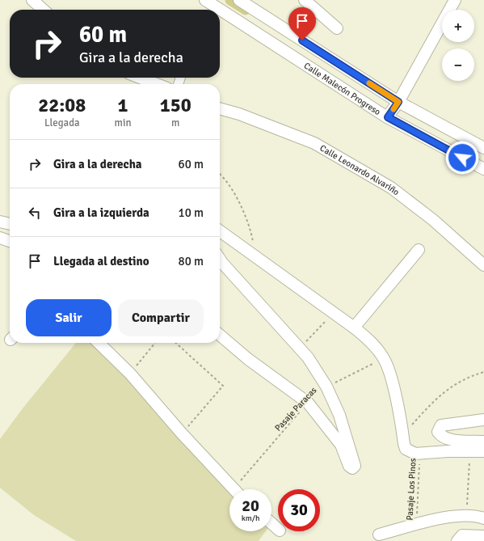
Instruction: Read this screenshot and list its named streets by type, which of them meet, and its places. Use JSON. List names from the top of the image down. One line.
{"streets":{"street":["Calle Malecón Progreso","Calle Leonardo Alvariño"],"path":["Pasaje Paracas","Pasaje Los Pinos"]},"page":{"map_buttons":["+","−"],"turn":["60 m","Gira a la derecha"],"eta":["22:08","Llegada","1","min","150","m"],"list":[{"name":"Gira a la derecha","value":"60 m"},{"name":"Gira a la izquierda","value":"10 m"},{"name":"Llegada al destino","value":"80 m"}],"buttons":["Salir","Compartir"],"speed":"20 km/h","limit":"30"}}
